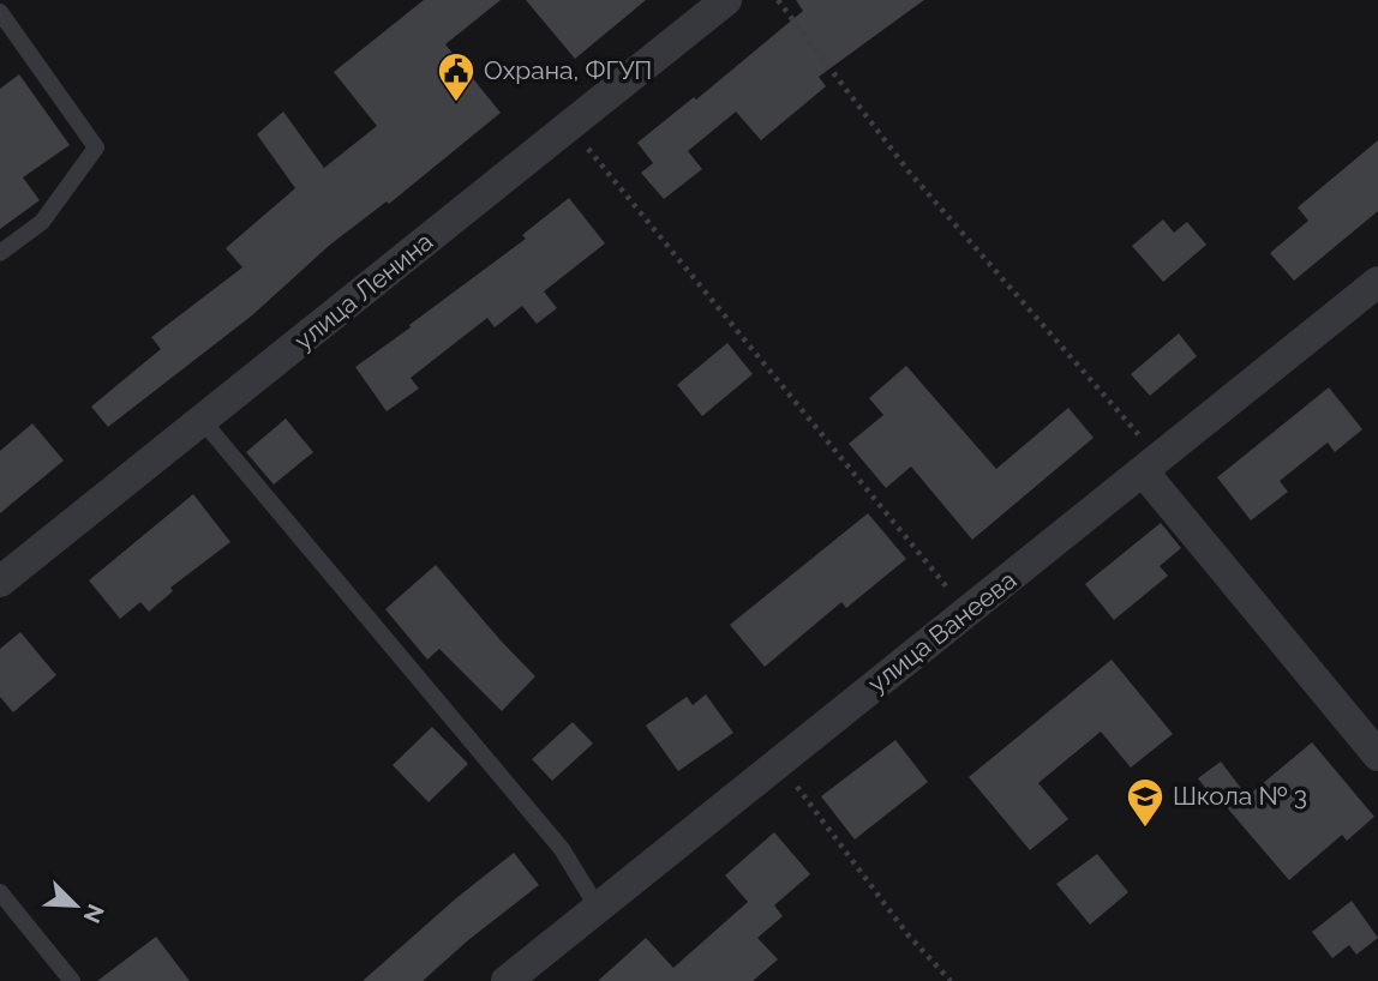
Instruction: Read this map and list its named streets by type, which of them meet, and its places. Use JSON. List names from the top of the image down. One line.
{"streets":{"street":["улица Ленина","улица Ванеева"]},"places":{"public building":["Охрана, ФГУП"],"school or university":["Школа № 3"]},"north":"bottom right"}
